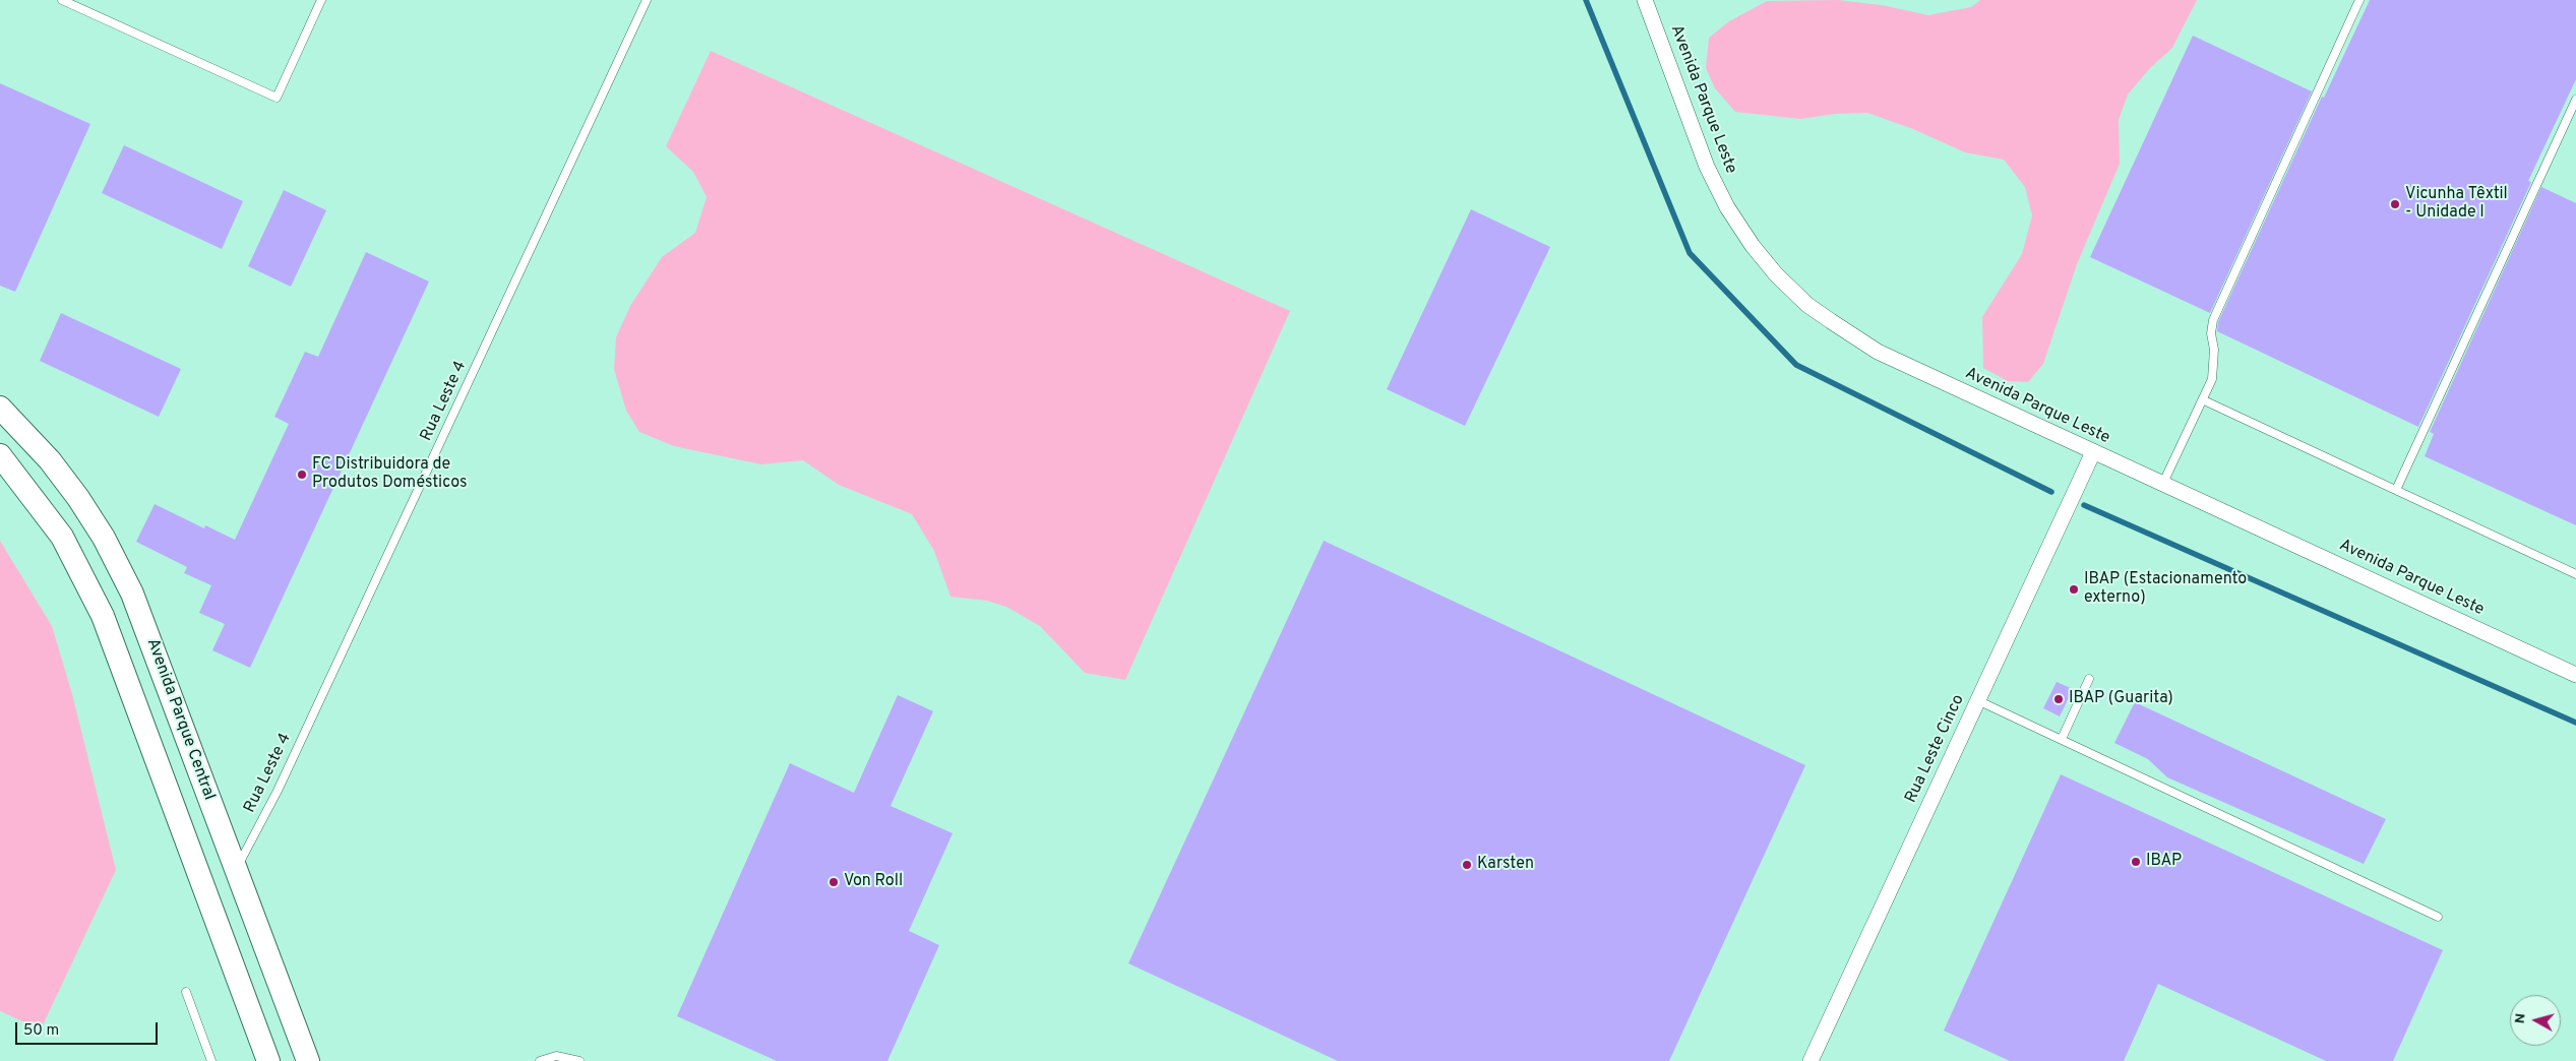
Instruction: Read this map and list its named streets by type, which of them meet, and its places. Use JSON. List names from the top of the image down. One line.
{"streets":{"main road":["Avenida Parque Central"],"street":["Avenida Parque Leste","Rua Leste Cinco"],"lane":["Rua Leste 4"]},"crossings":[["Avenida Parque Leste","Rua Leste Cinco"],["Rua Leste 4","Avenida Parque Central"]],"places":["Vicunha Têxtil - Unidade I","FC Distribuidora de Produtos Domésticos","IBAP (Estacionamento externo)","IBAP (Guarita)","IBAP","Karsten","Von Roll"],"scale_bar":"50 m","north":"left"}
